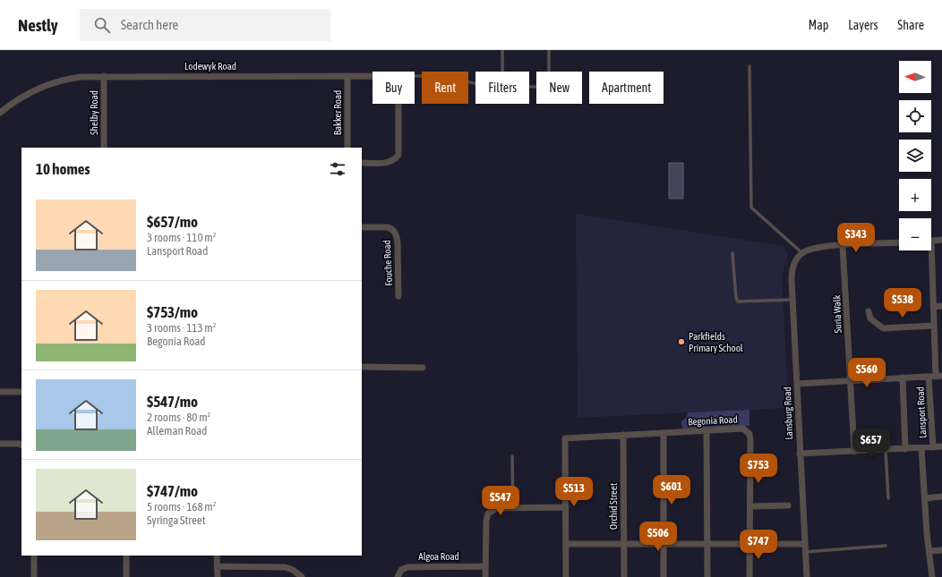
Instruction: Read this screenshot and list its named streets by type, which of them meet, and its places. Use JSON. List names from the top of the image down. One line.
{"streets":{"street":["Lodewyk Road","Shelby Road","Bakker Road","Fouche Road","Suria Walk","Lansport Road","Lansburg Road","Begonia Road","Orchid Street","Algoa Road"]},"crossings":[["Lodewyk Road","Shelby Road"],["Lodewyk Road","Bakker Road"],["Lansport Road","Lansburg Road"],["Begonia Road","Orchid Street"]],"places":["Parkfields Primary School"],"north":"left","page":{"header":"Nestly","search":"Search here","nav":["Map","Layers","Share"],"map_buttons":["+","−"],"chip":["Buy","Rent","Filters","New","Apartment"],"heading":"10 homes","list":[{"name":"$657/mo","note":"3 rooms · 110 m² · Lansport Road"},{"name":"$753/mo","note":"3 rooms · 113 m² · Begonia Road"},{"name":"$547/mo","note":"2 rooms · 80 m² · Alleman Road"},{"name":"$747/mo","note":"5 rooms · 168 m² · Syringa Street"}],"price":["$343","$538","$560","$657","$753","$601","$513","$547","$506","$747"]}}
